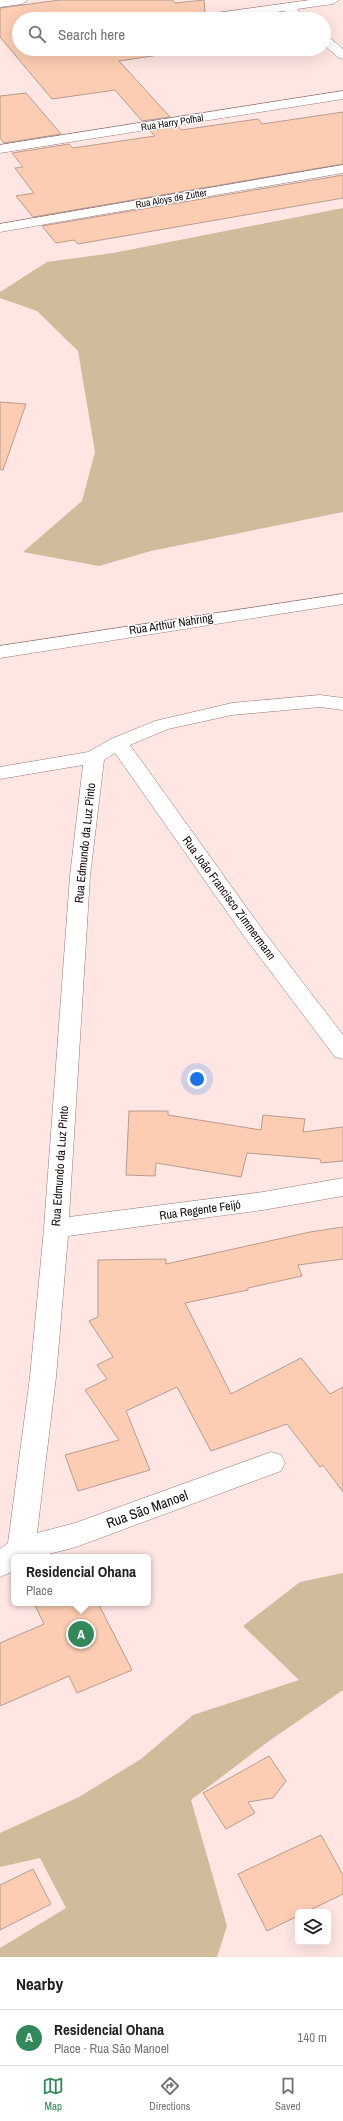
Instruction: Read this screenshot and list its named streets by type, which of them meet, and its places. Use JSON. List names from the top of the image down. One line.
{"streets":{"street":["Rua Harry Pofhal","Rua Aloys de Zutter","Rua Arthur Nahring","Rua Edmundo da Luz Pinto","Rua João Francisco Zimmermann","Rua Regente Feijó","Rua São Manoel"]},"crossings":[["Rua Edmundo da Luz Pinto","Rua Regente Feijó"]],"page":{"search":"Search here","popup":["Residencial Ohana","Place"],"pins":"A","heading":"Nearby","list":[{"mark":"A","name":"Residencial Ohana","note":"Place · Rua São Manoel","value":"140 m"}],"nav":["Map","Directions","Saved"]}}
